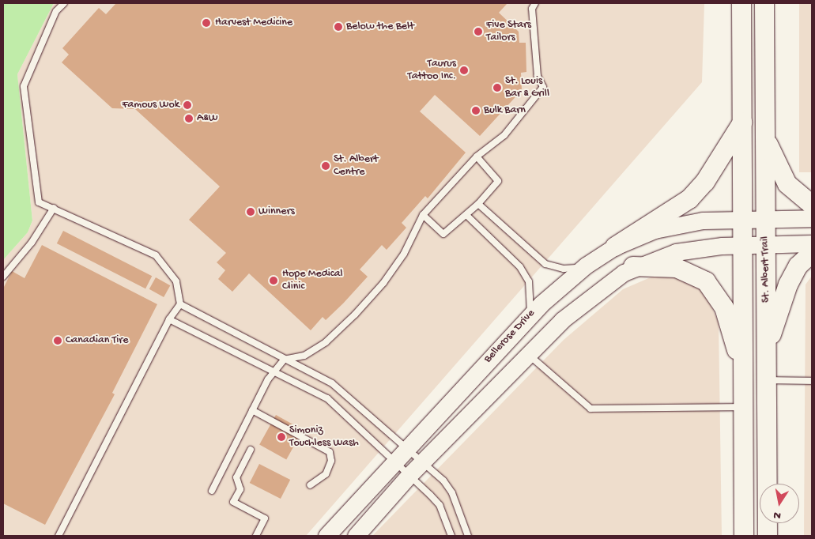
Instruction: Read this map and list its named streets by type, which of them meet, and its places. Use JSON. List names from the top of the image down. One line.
{"streets":{"main road":["St. Albert Trail","Bellerose Drive"]},"crossings":[["St. Albert Trail","Bellerose Drive"]],"places":["Harvest Medicine","Below the Belt","Five Stars Tailors","Taurus Tattoo Inc.","St. Louis Bar & Grill","Famous Wok","Bulk Barn","A&W","St. Albert Centre","Winners","Hope Medical Clinic","Canadian Tire","Simoniz Touchless Wash"],"north":"bottom"}
